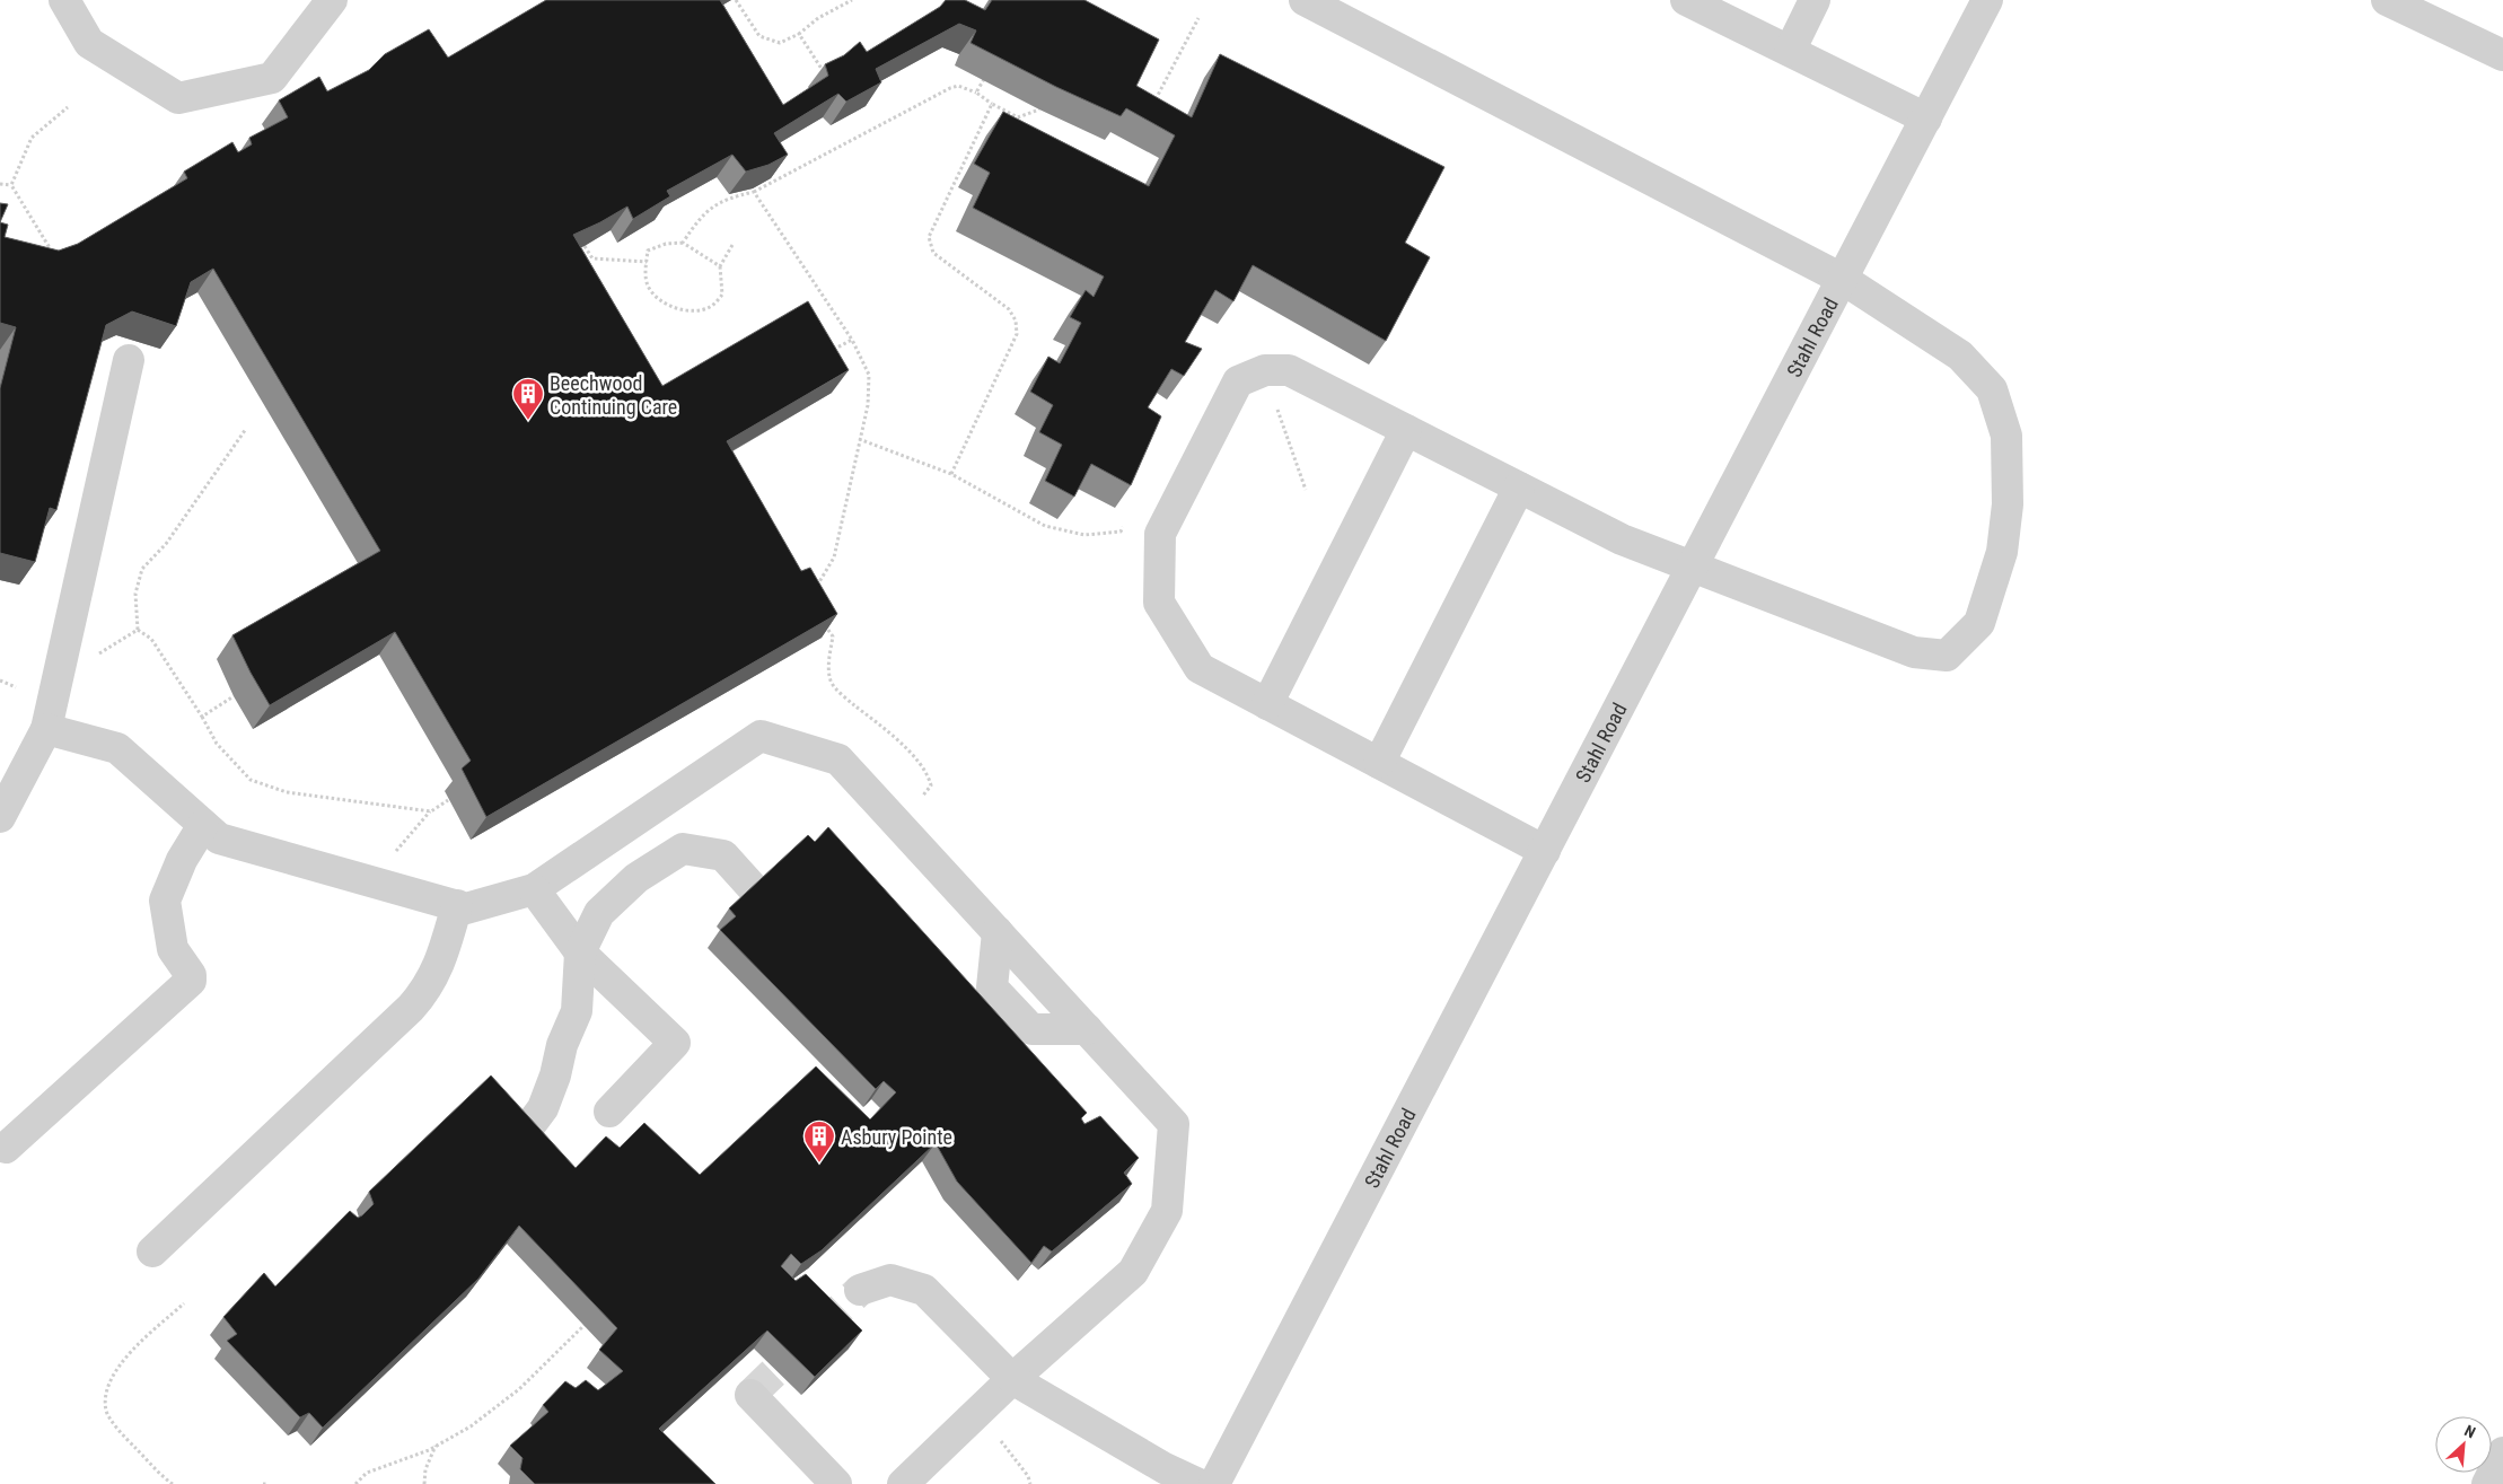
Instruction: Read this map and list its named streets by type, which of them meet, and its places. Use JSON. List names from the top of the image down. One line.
{"streets":{"street":["Stahl Road"]},"places":{"building":["Beechwood Continuing Care","Asbury Pointe"]},"north":"top right"}
